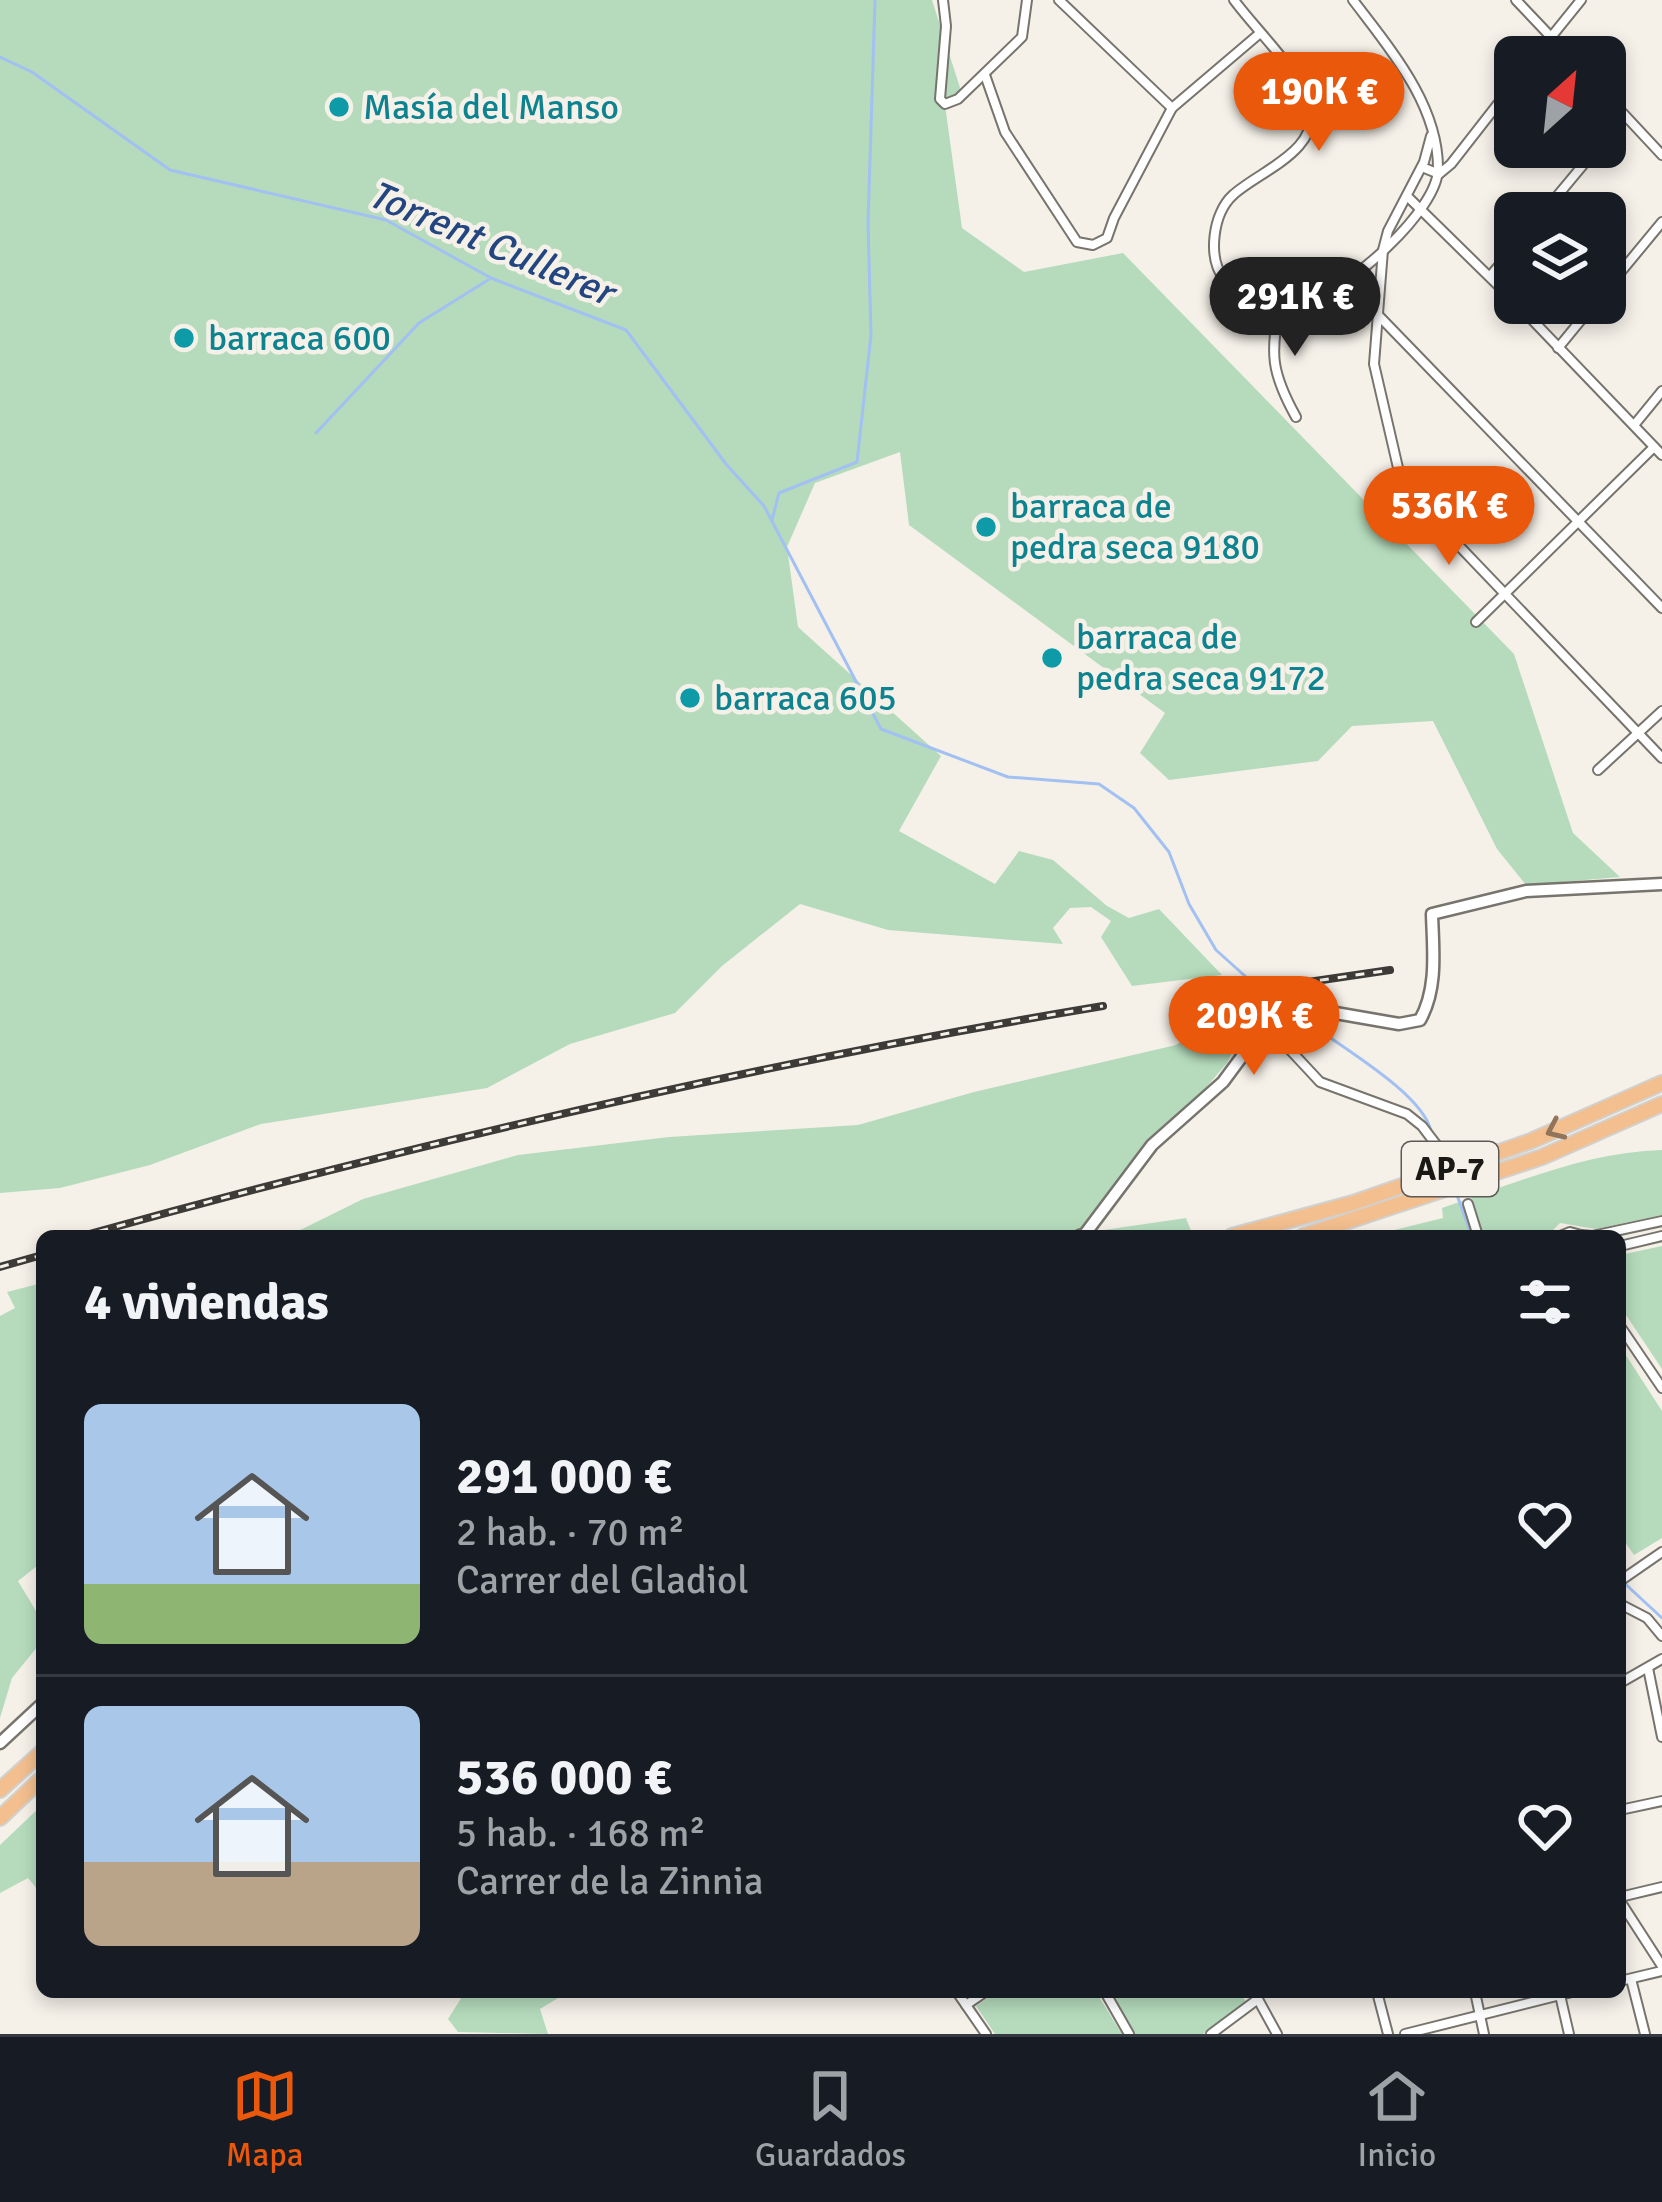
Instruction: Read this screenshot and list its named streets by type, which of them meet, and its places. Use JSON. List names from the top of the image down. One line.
{"streets":{"highway":["AP-7"]},"water":["Torrent Cullerer"],"places":["Masía del Manso","barraca 600","barraca de pedra seca 9180","barraca de pedra seca 9172","barraca 605"],"north":"top right","page":{"price":["190K €","291K €","536K €","209K €"],"heading":"4 viviendas","list":[{"name":"291 000 €","note":"2 hab. · 70 m² · Carrer del Gladiol"},{"name":"536 000 €","note":"5 hab. · 168 m² · Carrer de la Zinnia"}],"tabs":["Mapa","Guardados","Inicio"]}}
